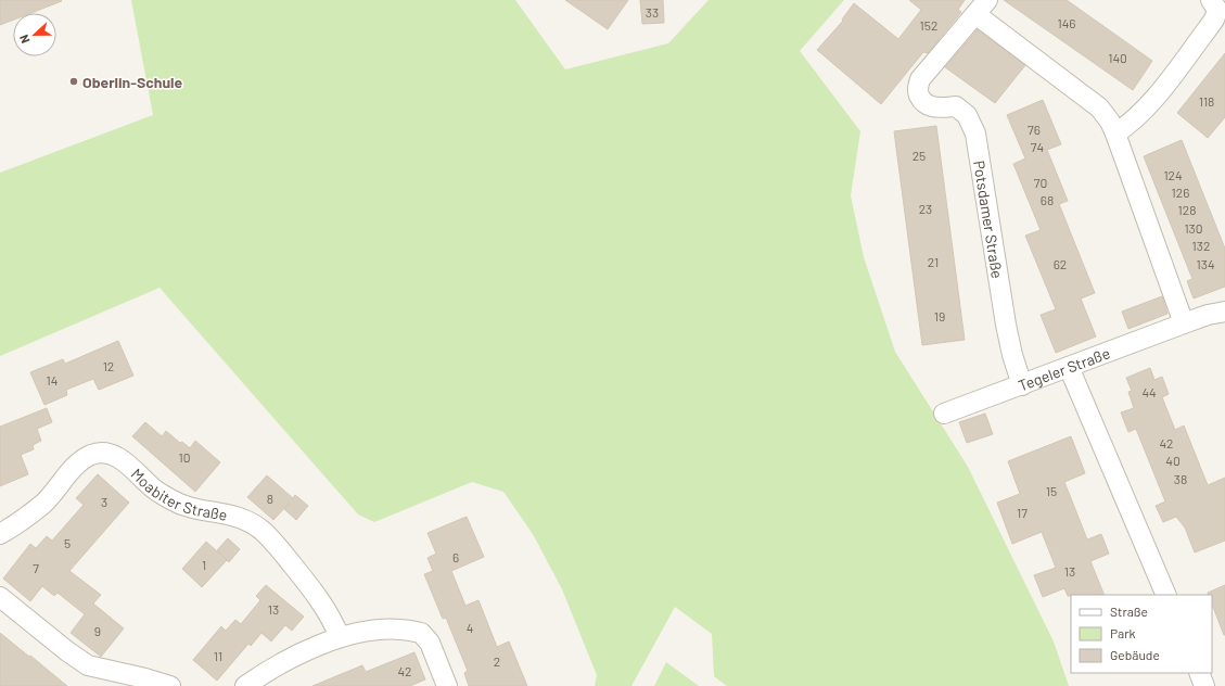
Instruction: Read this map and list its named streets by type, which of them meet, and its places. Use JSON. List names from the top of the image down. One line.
{"streets":{"street":["Potsdamer Straße","Tegeler Straße","Moabiter Straße"]},"crossings":[["Potsdamer Straße","Tegeler Straße"]],"places":["Oberlin-Schule"],"house_numbers":["33","146","152","140","118","76","74","25","124","70","126","68","23","128","130","132","21","62","134","19","12","14","44","42","10","40","38","15","8","3","17","5","6","1","7","13","13","4","9","11","2","42"],"legend":["Straße","Park","Gebäude"],"north":"left"}
